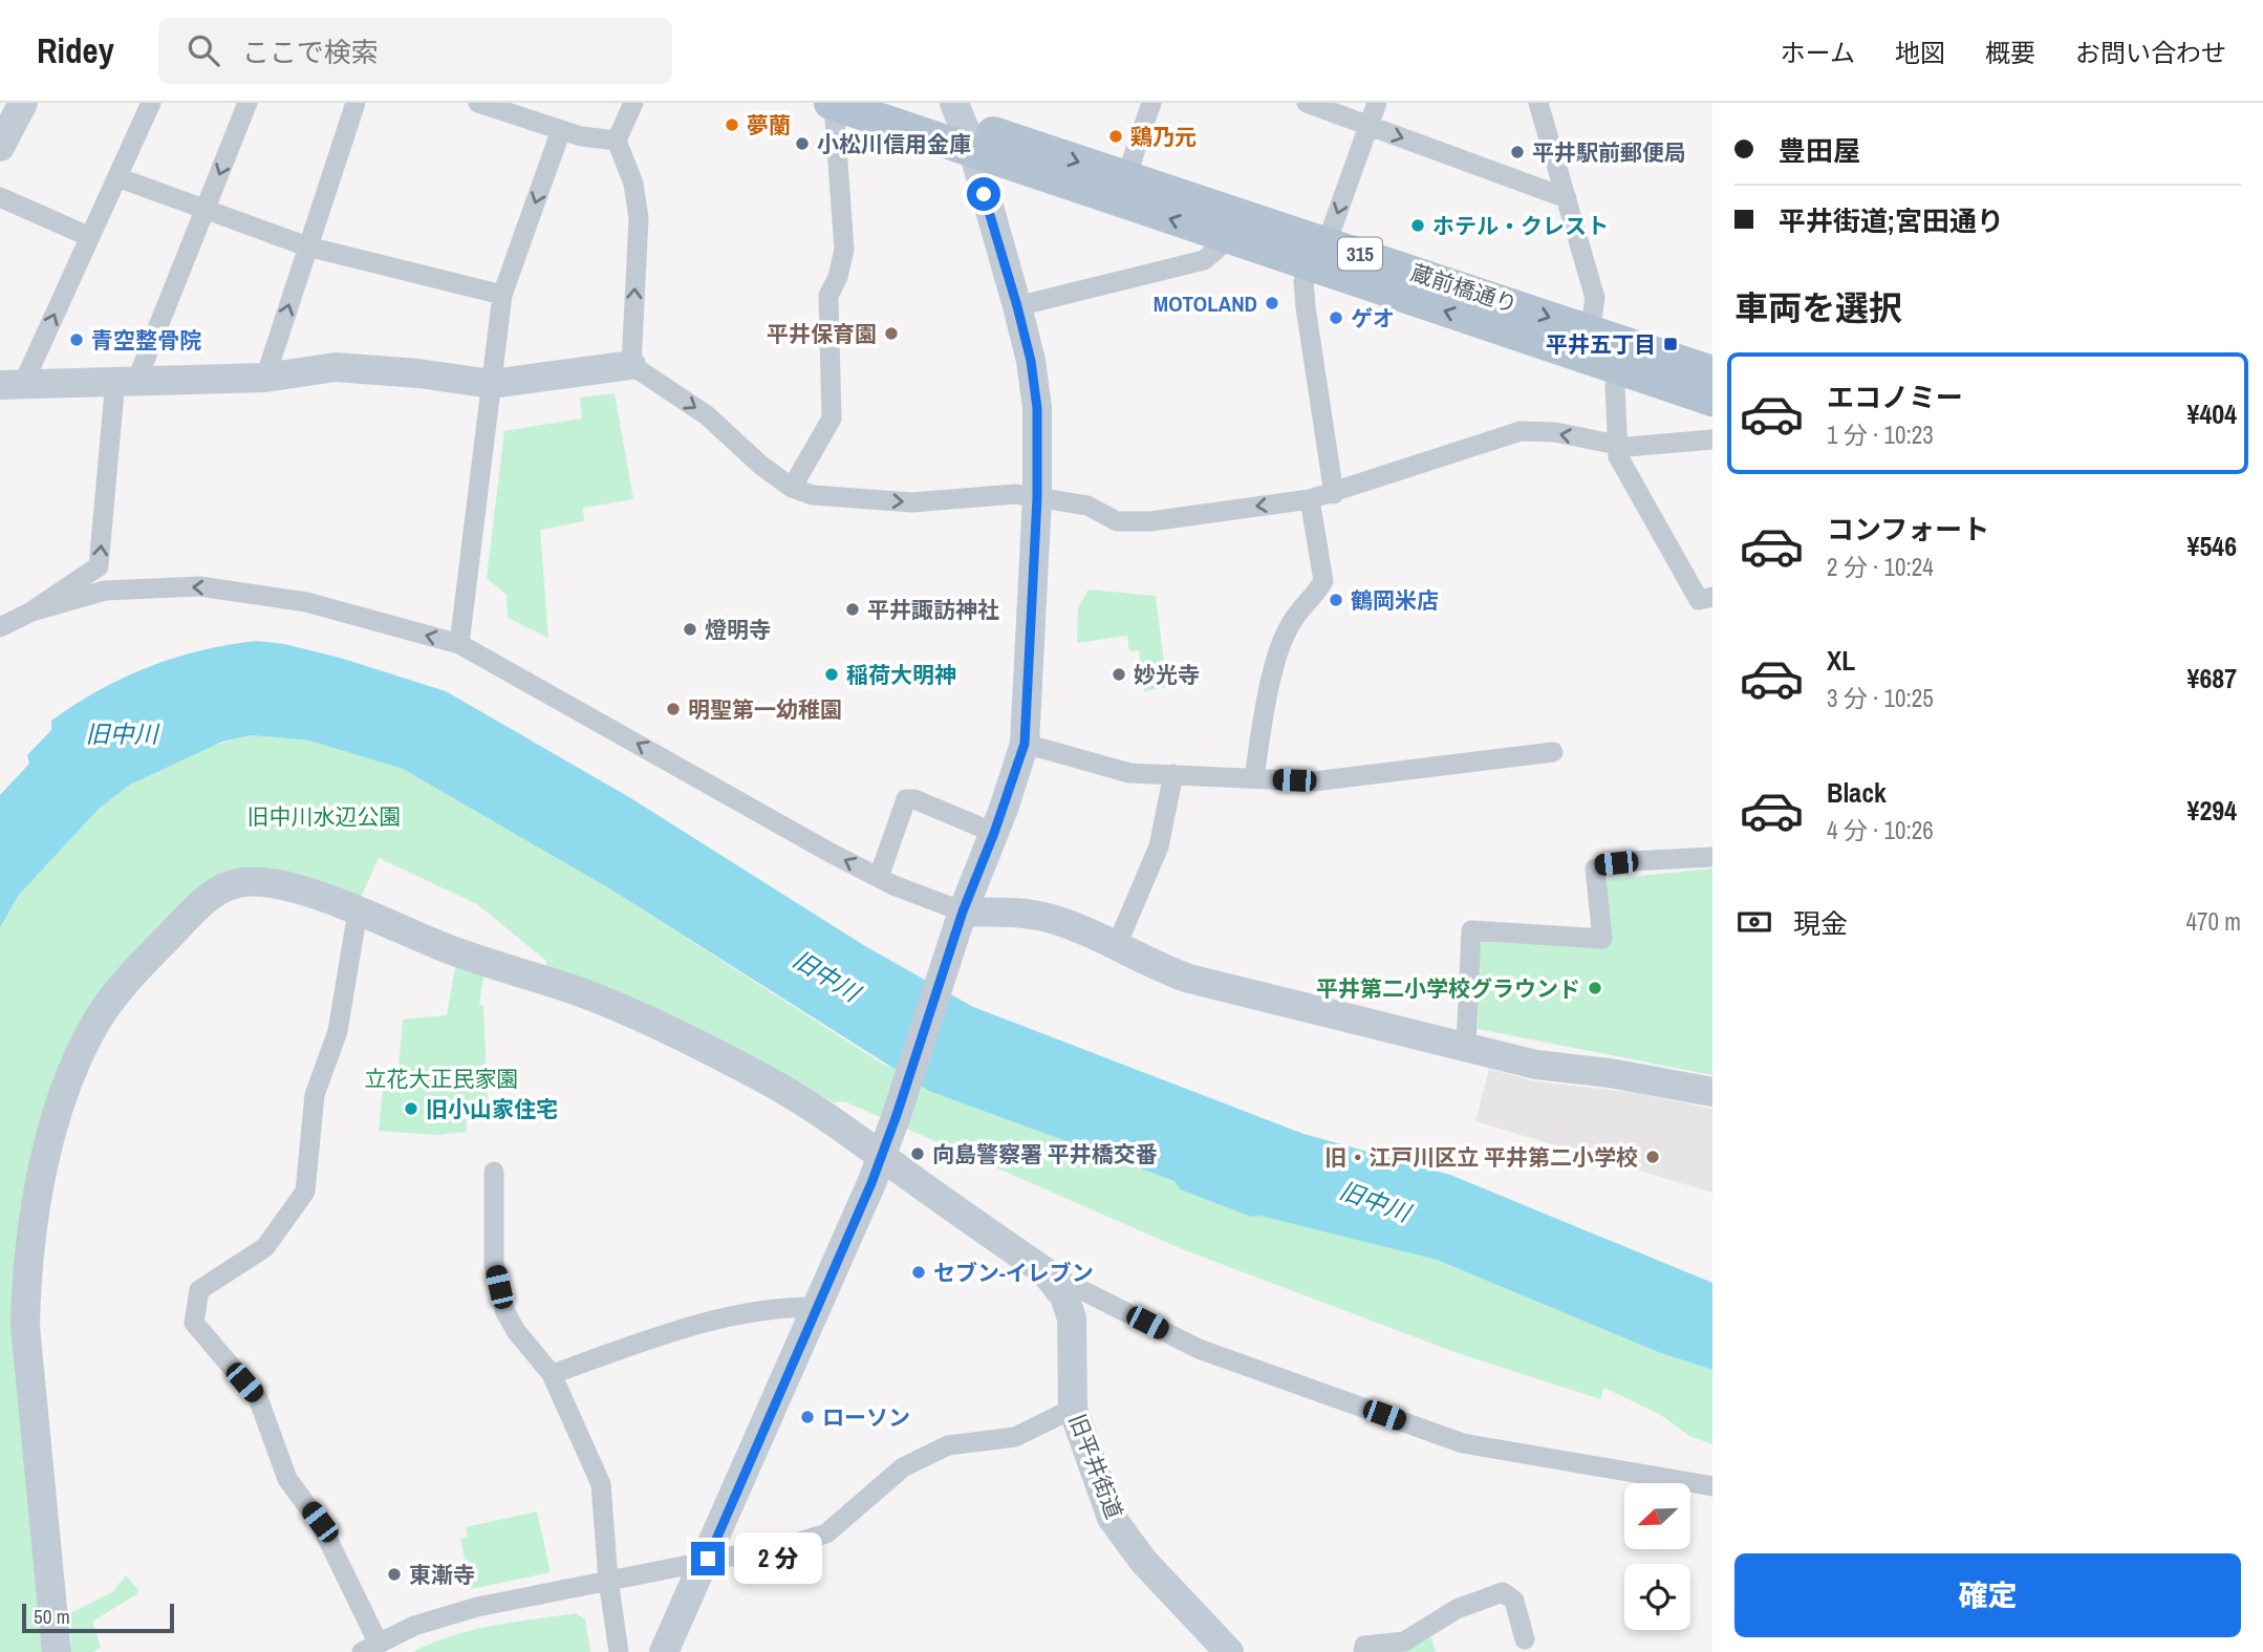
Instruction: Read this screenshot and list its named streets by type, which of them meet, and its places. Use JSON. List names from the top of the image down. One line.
{"streets":{"main road":["315","蔵前橋通り"],"street":["旧平井街道"]},"crossings":[["315","蔵前橋通り"]],"water":["旧中川"],"parks":["旧中川水辺公園","立花大正民家園"],"places":{"other":["夢蘭","鶏乃元","小松川信用金庫","平井駅前郵便局","ホテル・クレスト","MOTOLAND","ゲオ","平井保育園","青空整骨院","鶴岡米店","平井諏訪神社","燈明寺","稲荷大明神","妙光寺","明聖第一幼稚園","平井第二小学校グラウンド","旧小山家住宅","向島警察署 平井橋交番","旧・江戸川区立 平井第二小学校","セブン-イレブン","ローソン","東漸寺"],"transit":["平井五丁目"]},"scale_bar":"50 m","north":"bottom left","page":{"header":"Ridey","search":"ここで検索","nav":["ホーム","地図","概要","お問い合わせ"],"banner":["豊田屋","平井街道;宮田通り"],"heading":"車両を選択","list":[{"name":"エコノミー","note":"1 分 · 10:23","value":"¥404"},{"name":"コンフォート","note":"2 分 · 10:24","value":"¥546"},{"name":"XL","note":"3 分 · 10:25","value":"¥687"},{"name":"Black","note":"4 分 · 10:26","value":"¥294"}],"pay":["現金","470 m"],"bubble":"2 分","buttons":"確定","scale":"50 m"}}
